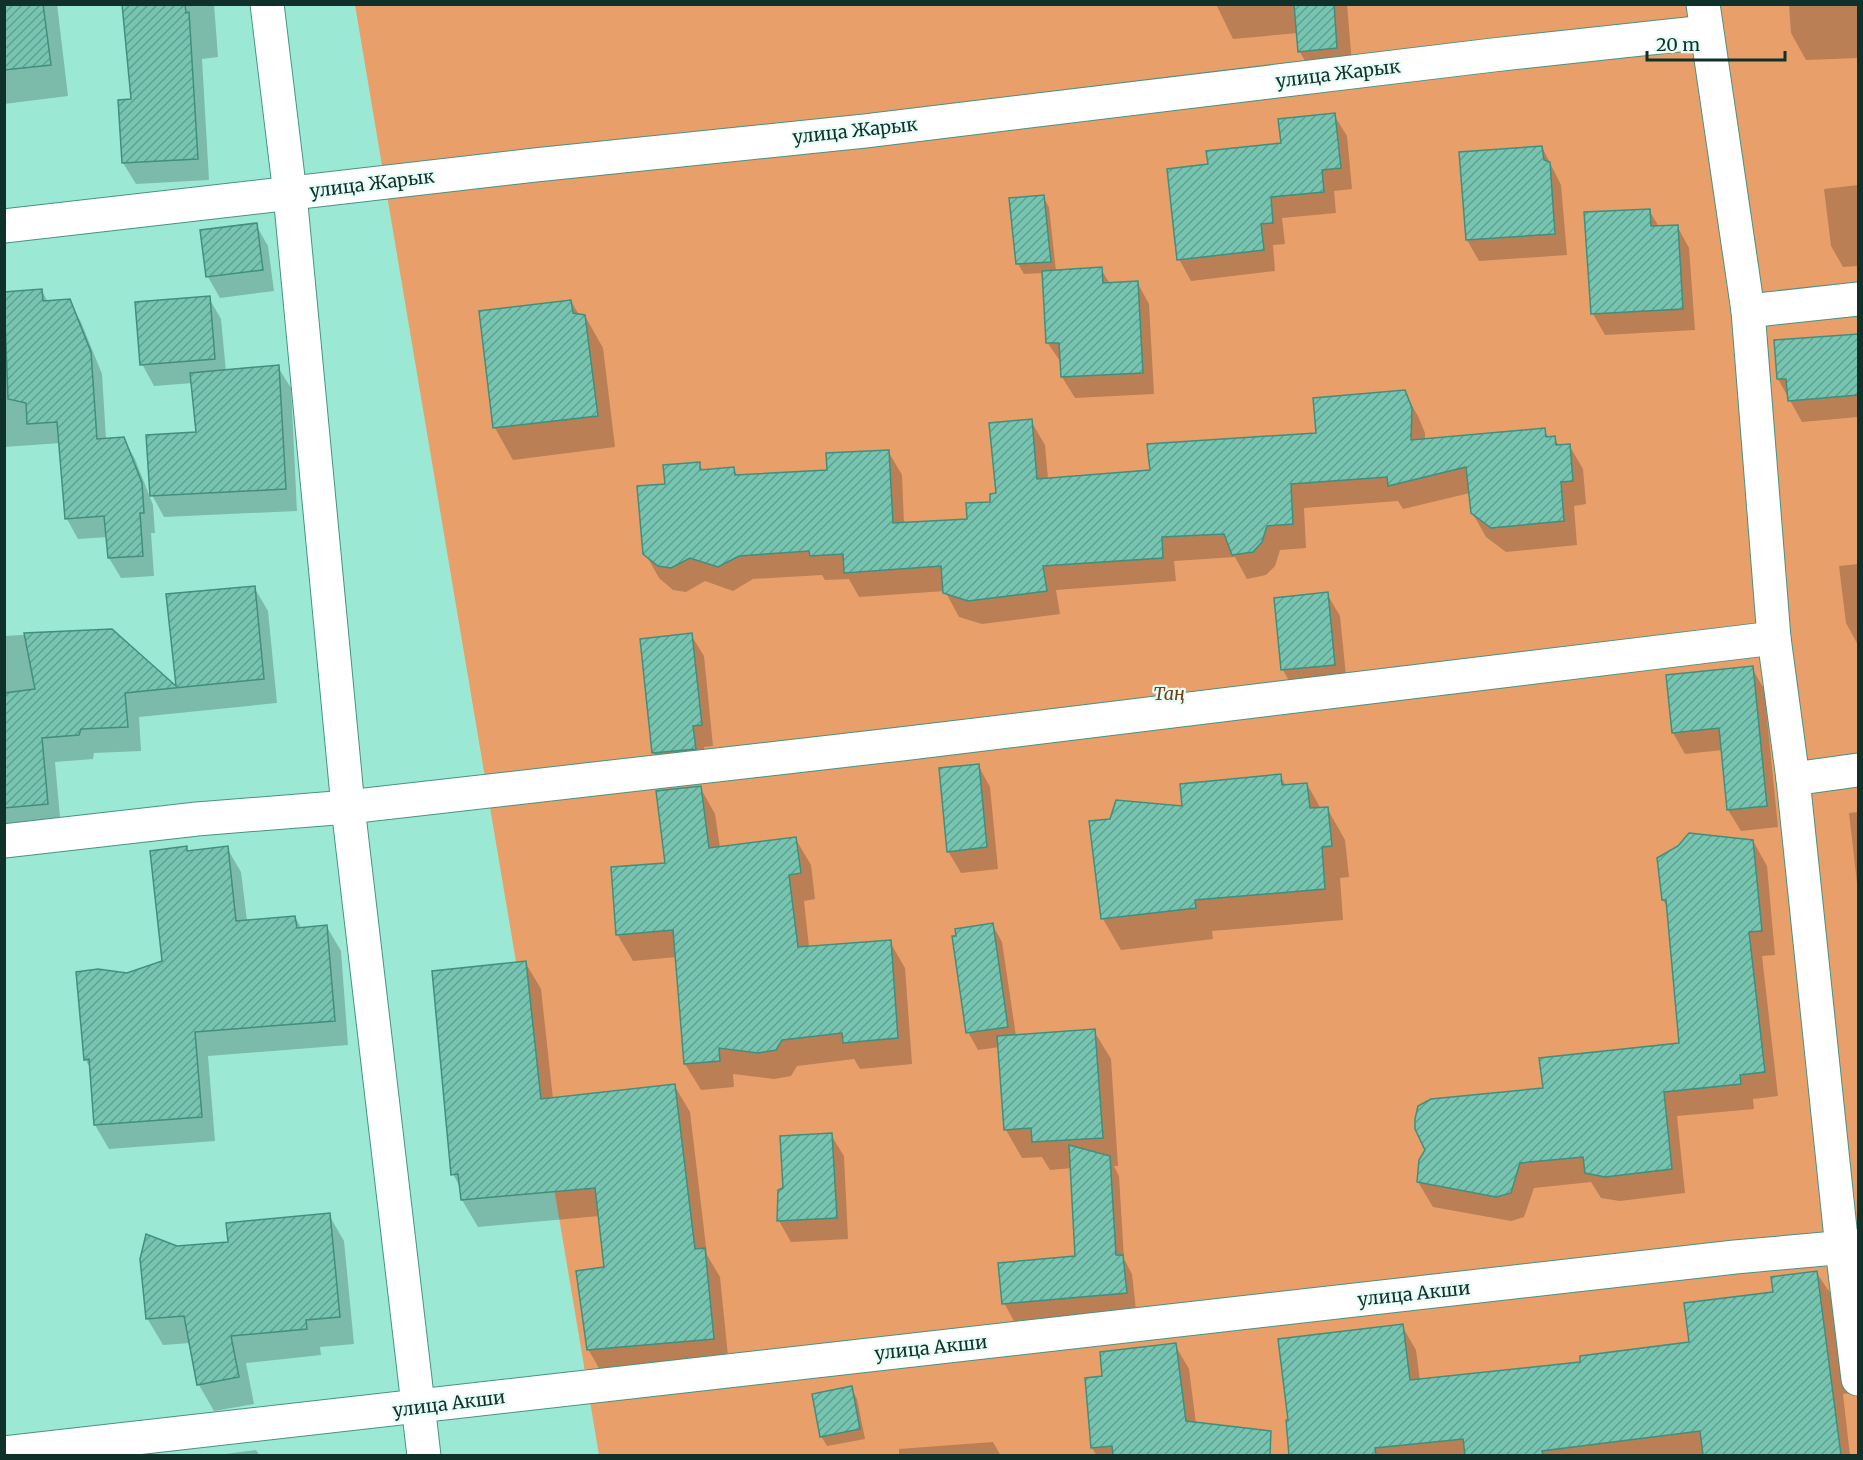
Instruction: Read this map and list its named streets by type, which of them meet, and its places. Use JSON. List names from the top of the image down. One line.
{"streets":{"street":["улица Жарык","улица Акши"]},"parks":["Таң"],"scale_bar":"20 m"}
